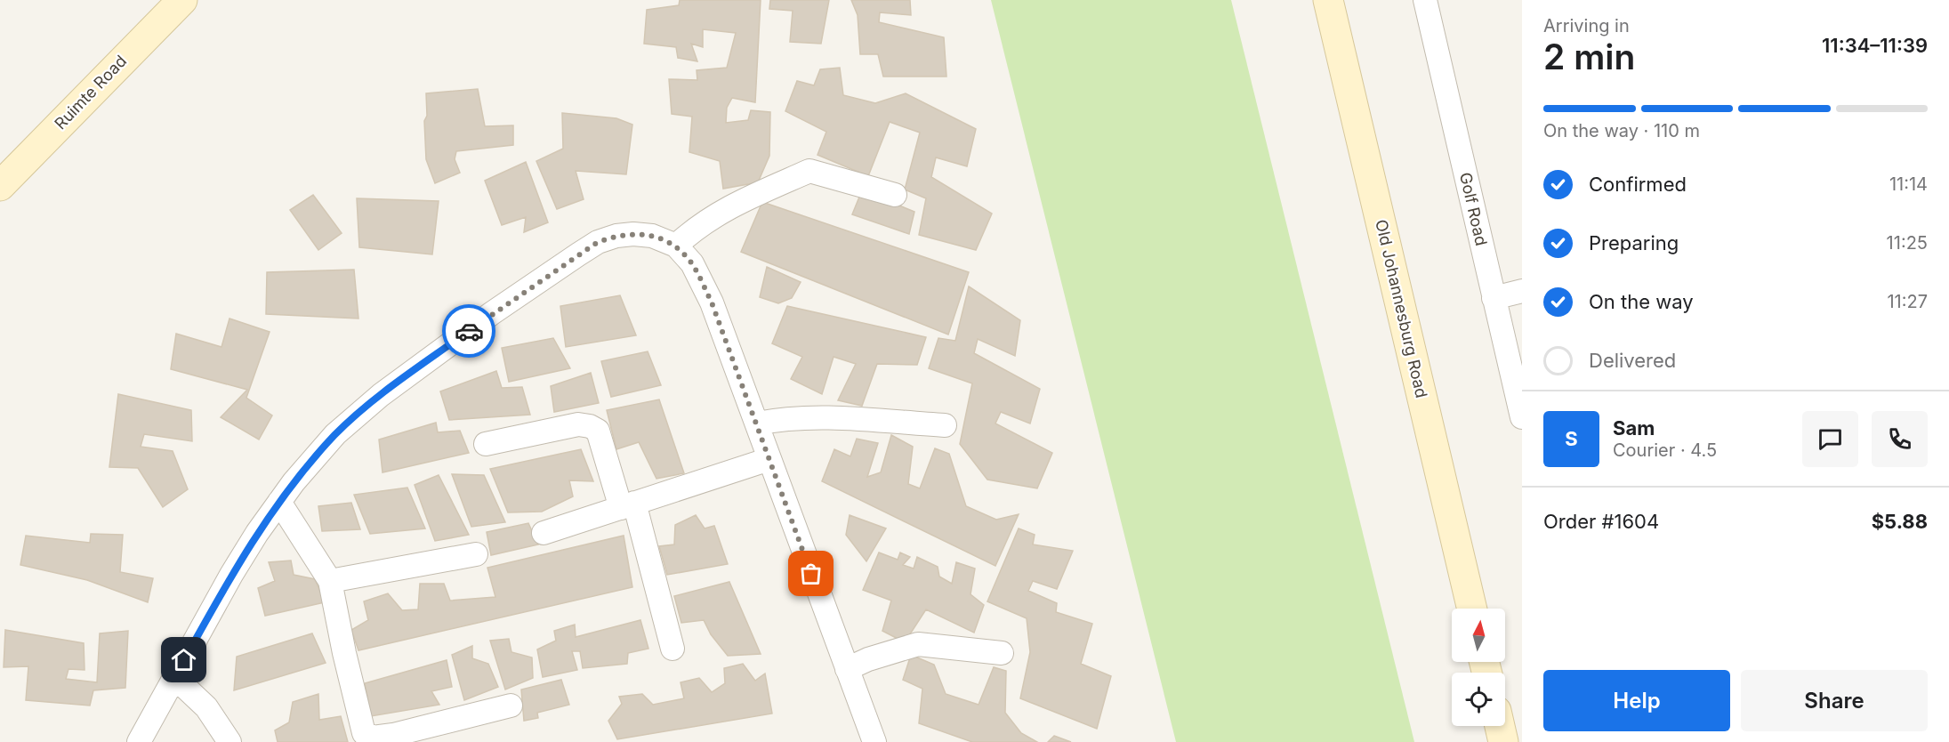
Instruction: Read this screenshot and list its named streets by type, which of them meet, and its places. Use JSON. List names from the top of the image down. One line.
{"streets":{"main road":["Ruimte Road","Old Johannesburg Road"],"street":["Golf Road"]},"north":"top","page":{"heading":["2 min","Arriving in","11:34–11:39"],"panel":["Sam","Courier · 4.5","Order #1604","$5.88"],"bar":"On the way · 110 m","list":[["Confirmed","11:14"],["Preparing","11:25"],["On the way","11:27"],"Delivered"],"round":"S","buttons":["Help","Share"]}}
